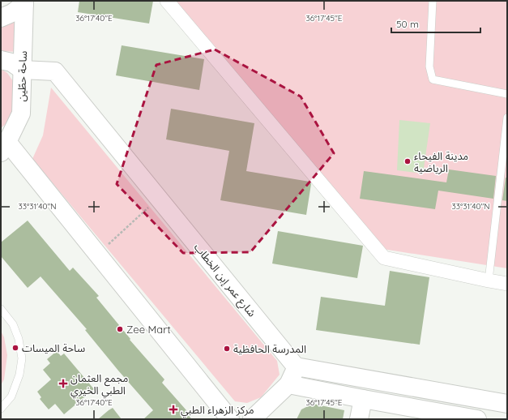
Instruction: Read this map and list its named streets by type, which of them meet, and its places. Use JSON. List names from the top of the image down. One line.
{"streets":{"main road":["ساحة حطّين","شارع عمر إبن الخطاب"]},"crossings":[["ساحة حطّين","شارع عمر إبن الخطاب"]],"places":{"other":["مدينة الفيحاء الرياضية","Zee Mart","ساحة الميسات","المدرسة الحافظية"],"health":["مجمع العثمان الطبي الخيري","مركز الزهراء الطبي"]},"scale_bar":"50 m","coordinates":["36°17'40\"E","36°17'45\"E","33°31'40\"N"]}
